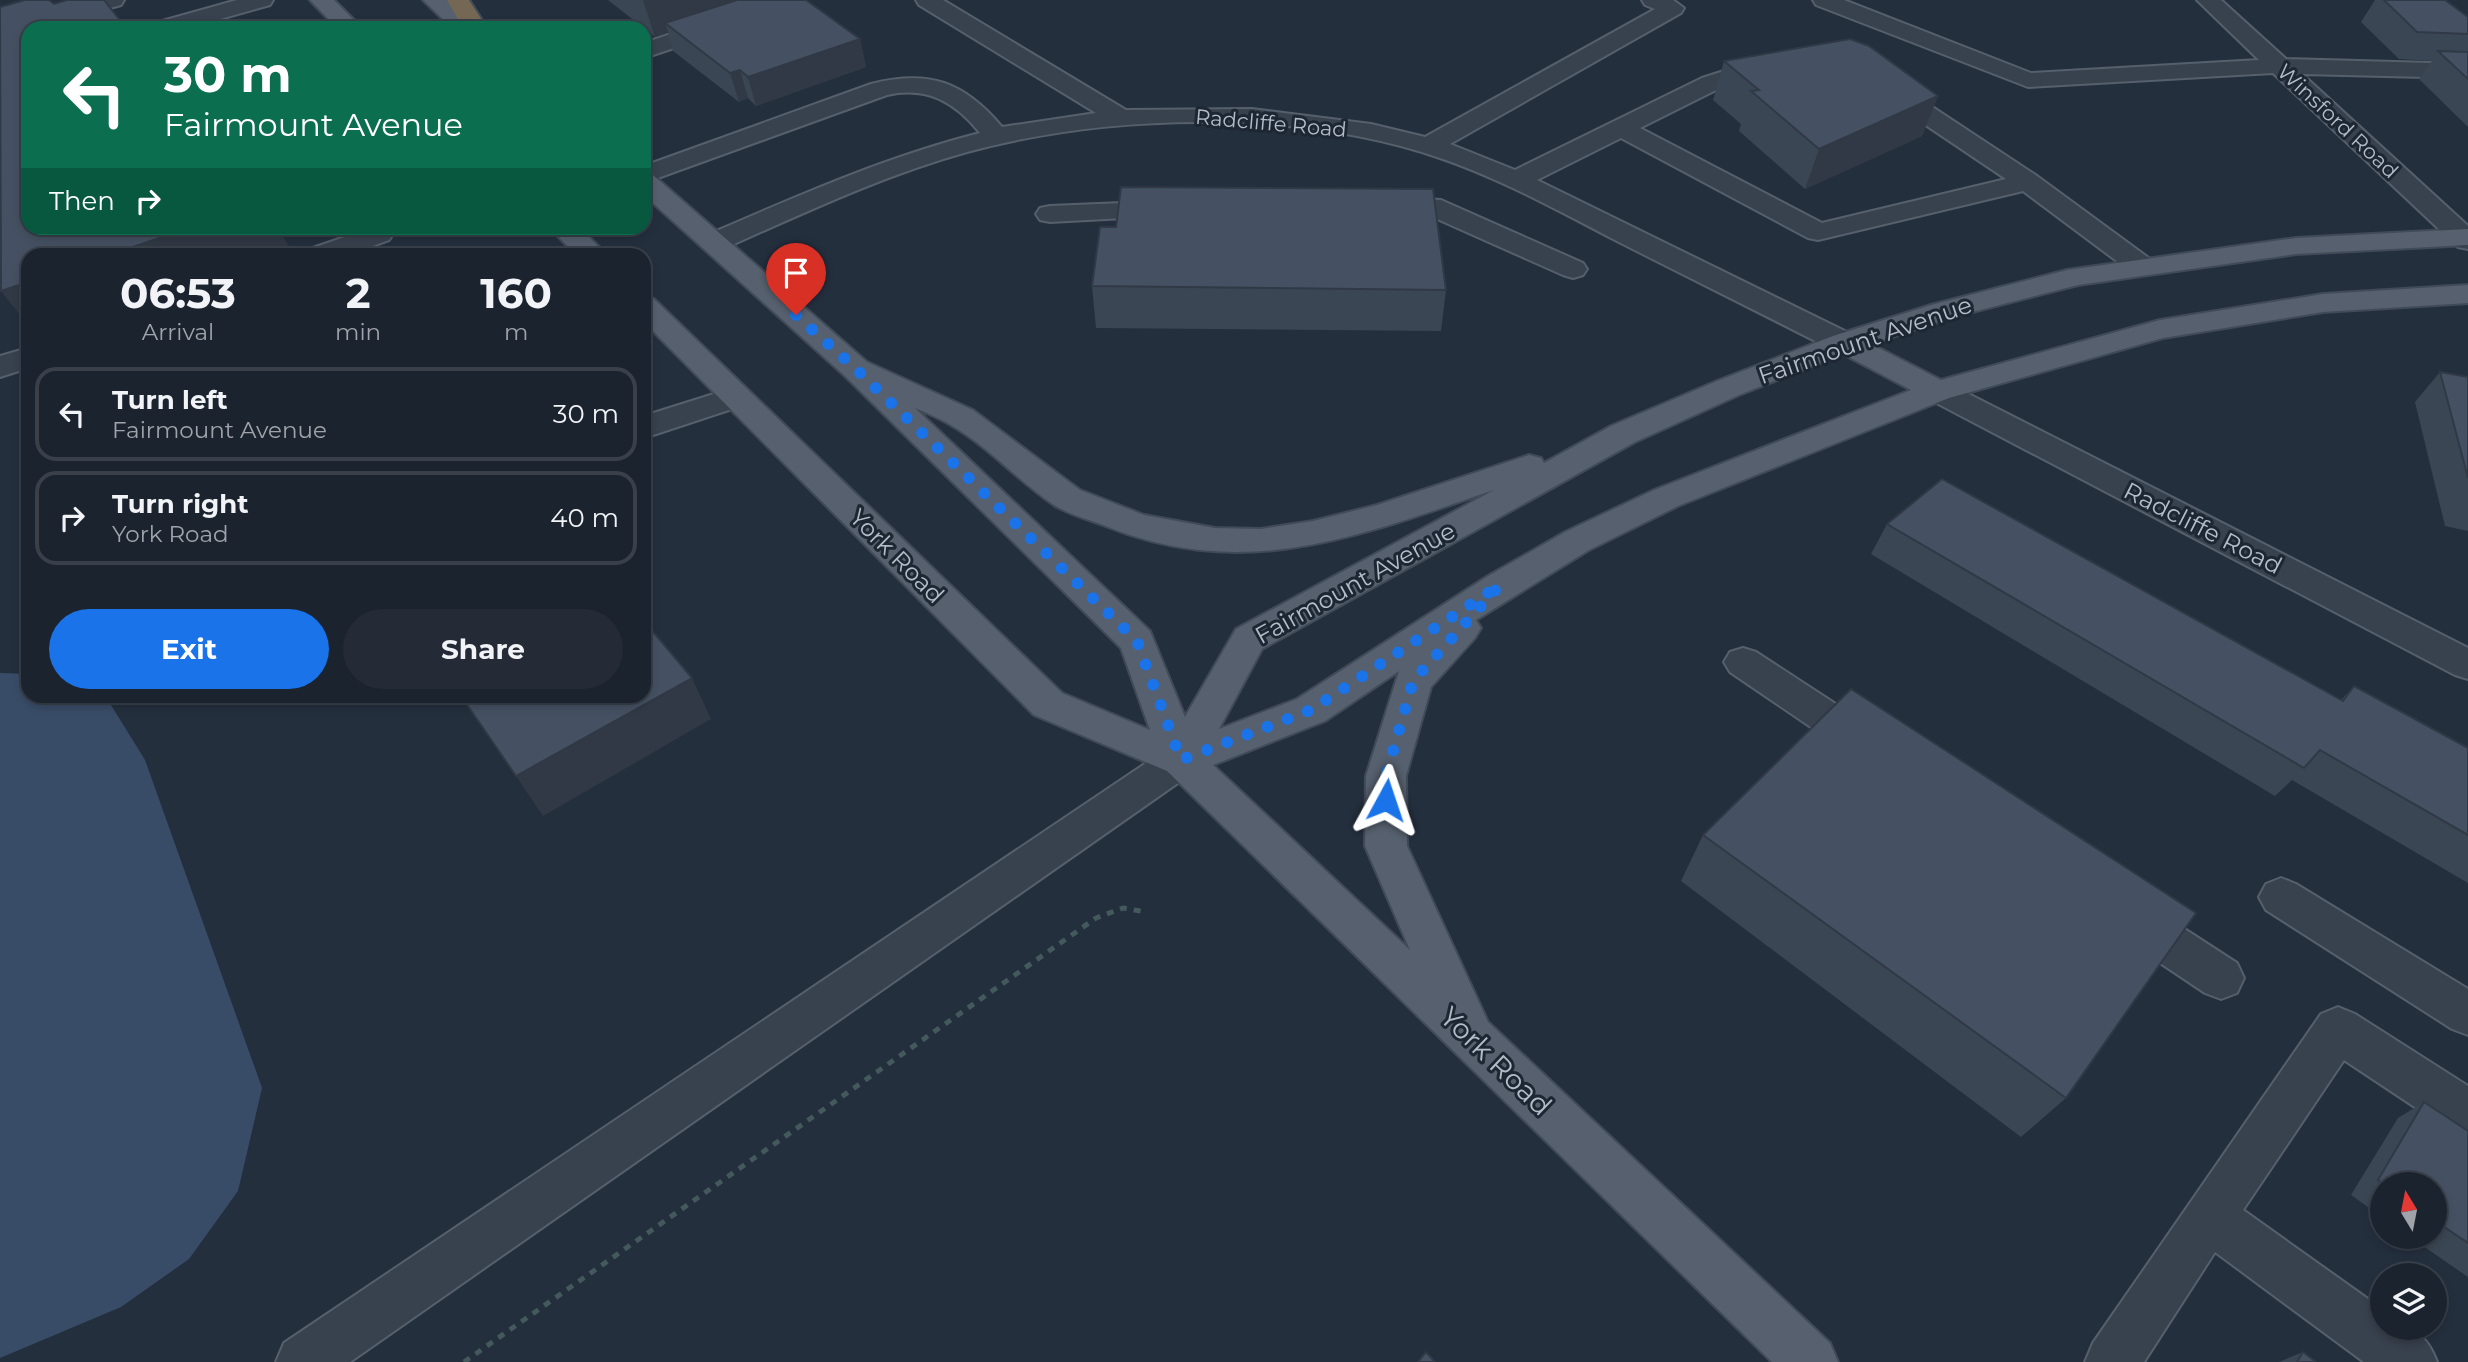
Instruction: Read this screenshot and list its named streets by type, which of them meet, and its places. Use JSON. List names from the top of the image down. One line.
{"streets":{"main road":["Fairmount Avenue","York Road"],"street":["Winsford Road","Radcliffe Road"]},"crossings":[["Winsford Road","Fairmount Avenue"],["Radcliffe Road","Fairmount Avenue"],["Radcliffe Road","York Road"],["Fairmount Avenue","York Road"]],"north":"top","page":{"turn":["30 m","Fairmount Avenue"],"then":"Then","eta":["06:53","Arrival","2","min","160","m"],"list":[{"name":"Turn left","note":"Fairmount Avenue","value":"30 m"},{"name":"Turn right","note":"York Road","value":"40 m"}],"buttons":["Exit","Share"]}}
